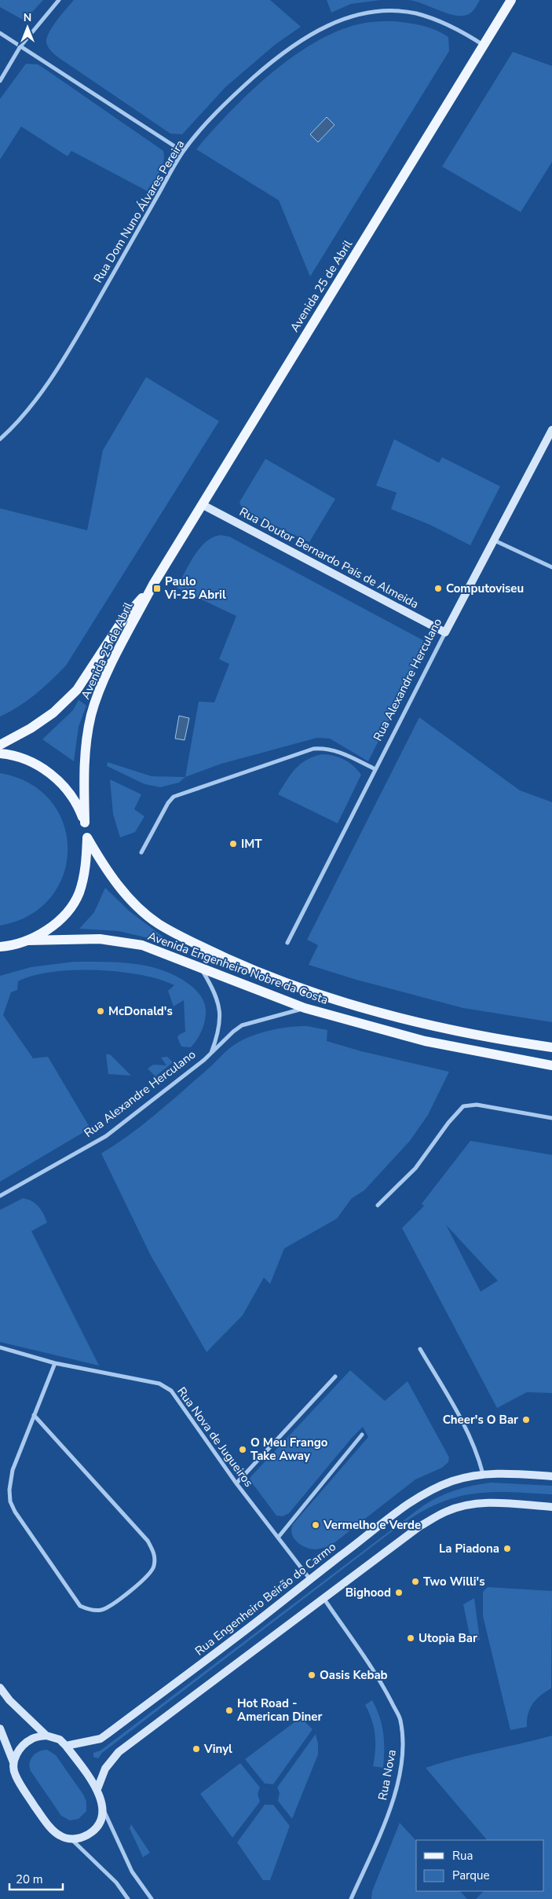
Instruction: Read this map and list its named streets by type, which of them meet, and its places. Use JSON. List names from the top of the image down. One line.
{"streets":{"main road":["Avenida 25 de Abril","Avenida Engenheiro Nobre da Costa"],"street":["Rua Dom Nuno Álvares Pereira","Rua Doutor Bernardo Pais de Almeida","Rua Alexandre Herculano","Rua Nova de Jugueiros","Rua Engenheiro Beirão do Carmo","Rua Nova"]},"crossings":[["Rua Dom Nuno Álvares Pereira","Avenida 25 de Abril"],["Avenida 25 de Abril","Rua Doutor Bernardo Pais de Almeida"],["Rua Doutor Bernardo Pais de Almeida","Rua Alexandre Herculano"],["Rua Alexandre Herculano","Avenida Engenheiro Nobre da Costa"],["Rua Nova de Jugueiros","Rua Engenheiro Beirão do Carmo"]],"places":{"transit":["Paulo Vi-25 Abril"],"other":["Computoviseu","IMT","McDonald's","Cheer's O Bar","O Meu Frango Take Away","Vermelho e Verde","La Piadona","Two Willi's","Bighood","Utopia Bar","Oasis Kebab","Hot Road - American Diner","Vinyl"]},"legend":["Rua","Parque"],"scale_bar":"20 m","north":"top"}
